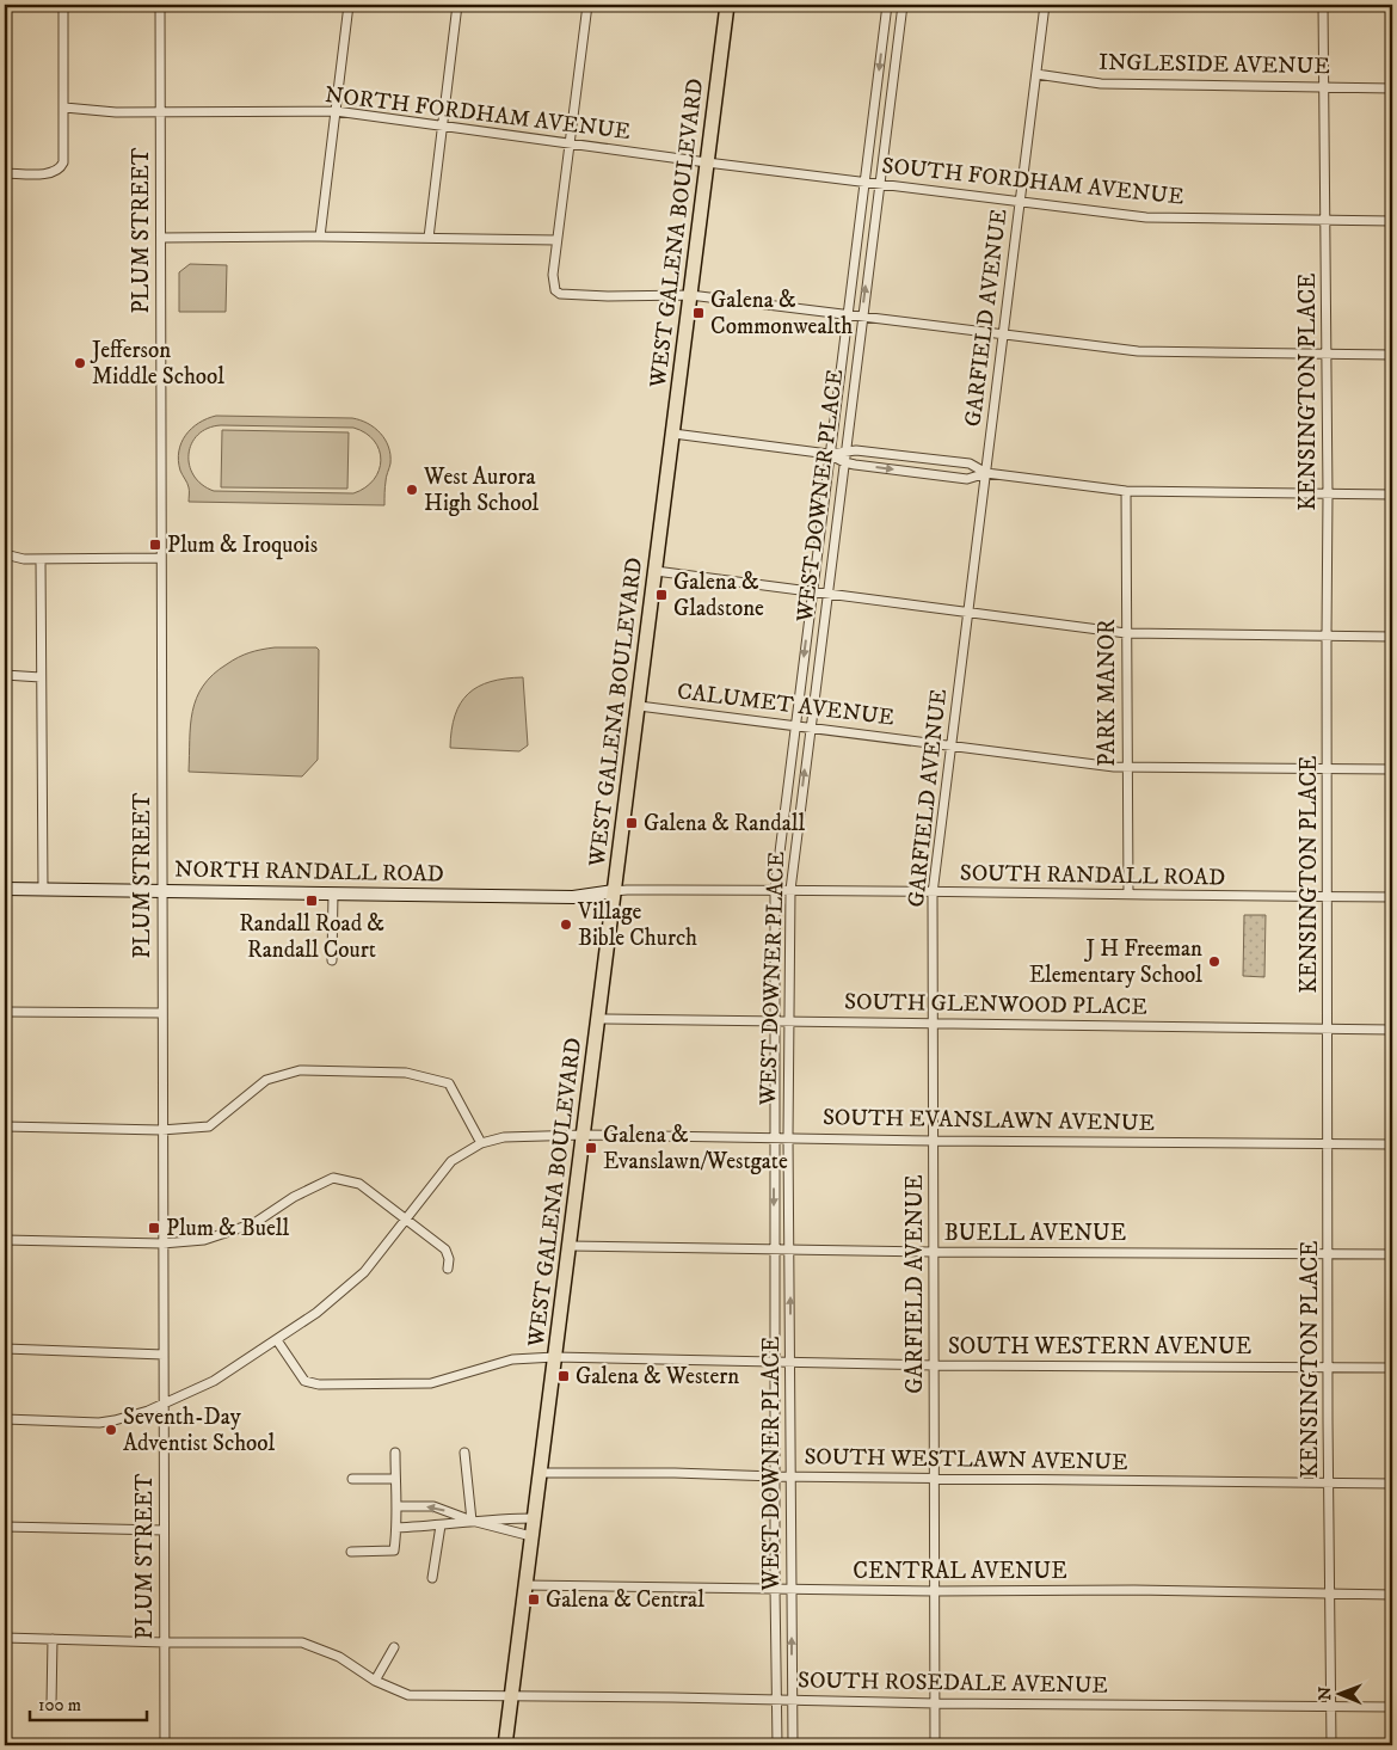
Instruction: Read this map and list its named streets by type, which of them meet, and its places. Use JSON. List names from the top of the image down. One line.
{"streets":{"main road":["WEST GALENA BOULEVARD","NORTH RANDALL ROAD"],"street":["INGLESIDE AVENUE","NORTH FORDHAM AVENUE","SOUTH FORDHAM AVENUE","PLUM STREET","GARFIELD AVENUE","KENSINGTON PLACE","WEST DOWNER PLACE","PARK MANOR","CALUMET AVENUE","SOUTH RANDALL ROAD","SOUTH GLENWOOD PLACE","SOUTH EVANSLAWN AVENUE","BUELL AVENUE","SOUTH WESTERN AVENUE","SOUTH WESTLAWN AVENUE","CENTRAL AVENUE","SOUTH ROSEDALE AVENUE"]},"crossings":[["INGLESIDE AVENUE","GARFIELD AVENUE"],["INGLESIDE AVENUE","KENSINGTON PLACE"],["NORTH FORDHAM AVENUE","SOUTH FORDHAM AVENUE"],["NORTH FORDHAM AVENUE","PLUM STREET"],["NORTH FORDHAM AVENUE","WEST GALENA BOULEVARD"],["SOUTH FORDHAM AVENUE","WEST GALENA BOULEVARD"],["SOUTH FORDHAM AVENUE","GARFIELD AVENUE"],["SOUTH FORDHAM AVENUE","KENSINGTON PLACE"],["SOUTH FORDHAM AVENUE","WEST DOWNER PLACE"],["PLUM STREET","NORTH RANDALL ROAD"],["PLUM STREET","SOUTH EVANSLAWN AVENUE"],["PLUM STREET","SOUTH ROSEDALE AVENUE"],["WEST GALENA BOULEVARD","CALUMET AVENUE"],["WEST GALENA BOULEVARD","NORTH RANDALL ROAD"],["WEST GALENA BOULEVARD","SOUTH RANDALL ROAD"],["WEST GALENA BOULEVARD","SOUTH GLENWOOD PLACE"],["WEST GALENA BOULEVARD","SOUTH EVANSLAWN AVENUE"],["WEST GALENA BOULEVARD","BUELL AVENUE"],["WEST GALENA BOULEVARD","SOUTH WESTERN AVENUE"],["WEST GALENA BOULEVARD","SOUTH WESTLAWN AVENUE"],["WEST GALENA BOULEVARD","CENTRAL AVENUE"],["WEST GALENA BOULEVARD","SOUTH ROSEDALE AVENUE"],["GARFIELD AVENUE","CALUMET AVENUE"],["GARFIELD AVENUE","SOUTH RANDALL ROAD"],["GARFIELD AVENUE","SOUTH GLENWOOD PLACE"],["GARFIELD AVENUE","SOUTH EVANSLAWN AVENUE"],["GARFIELD AVENUE","BUELL AVENUE"],["GARFIELD AVENUE","SOUTH WESTERN AVENUE"],["GARFIELD AVENUE","SOUTH WESTLAWN AVENUE"],["GARFIELD AVENUE","CENTRAL AVENUE"],["GARFIELD AVENUE","SOUTH ROSEDALE AVENUE"],["KENSINGTON PLACE","CALUMET AVENUE"],["KENSINGTON PLACE","SOUTH RANDALL ROAD"],["KENSINGTON PLACE","SOUTH GLENWOOD PLACE"],["KENSINGTON PLACE","SOUTH EVANSLAWN AVENUE"],["KENSINGTON PLACE","BUELL AVENUE"],["KENSINGTON PLACE","SOUTH WESTERN AVENUE"],["KENSINGTON PLACE","SOUTH WESTLAWN AVENUE"],["KENSINGTON PLACE","CENTRAL AVENUE"],["KENSINGTON PLACE","SOUTH ROSEDALE AVENUE"],["WEST DOWNER PLACE","CALUMET AVENUE"],["WEST DOWNER PLACE","SOUTH RANDALL ROAD"],["WEST DOWNER PLACE","SOUTH GLENWOOD PLACE"],["WEST DOWNER PLACE","SOUTH EVANSLAWN AVENUE"],["WEST DOWNER PLACE","BUELL AVENUE"],["WEST DOWNER PLACE","SOUTH WESTERN AVENUE"],["WEST DOWNER PLACE","SOUTH WESTLAWN AVENUE"],["WEST DOWNER PLACE","CENTRAL AVENUE"],["WEST DOWNER PLACE","SOUTH ROSEDALE AVENUE"],["PARK MANOR","CALUMET AVENUE"],["PARK MANOR","SOUTH RANDALL ROAD"],["NORTH RANDALL ROAD","SOUTH RANDALL ROAD"],["SOUTH EVANSLAWN AVENUE","SOUTH WESTERN AVENUE"]],"places":{"transit":["Galena & Commonwealth","Plum & Iroquois","Galena & Gladstone","Galena & Randall","Randall Road & Randall Court","Galena & Evanslawn/Westgate","Plum & Buell","Galena & Western","Galena & Central"],"other":["Jefferson Middle School","West Aurora High School","Village Bible Church","J H Freeman Elementary School","Seventh-Day Adventist School"]},"scale_bar":"100 m","north":"left"}
